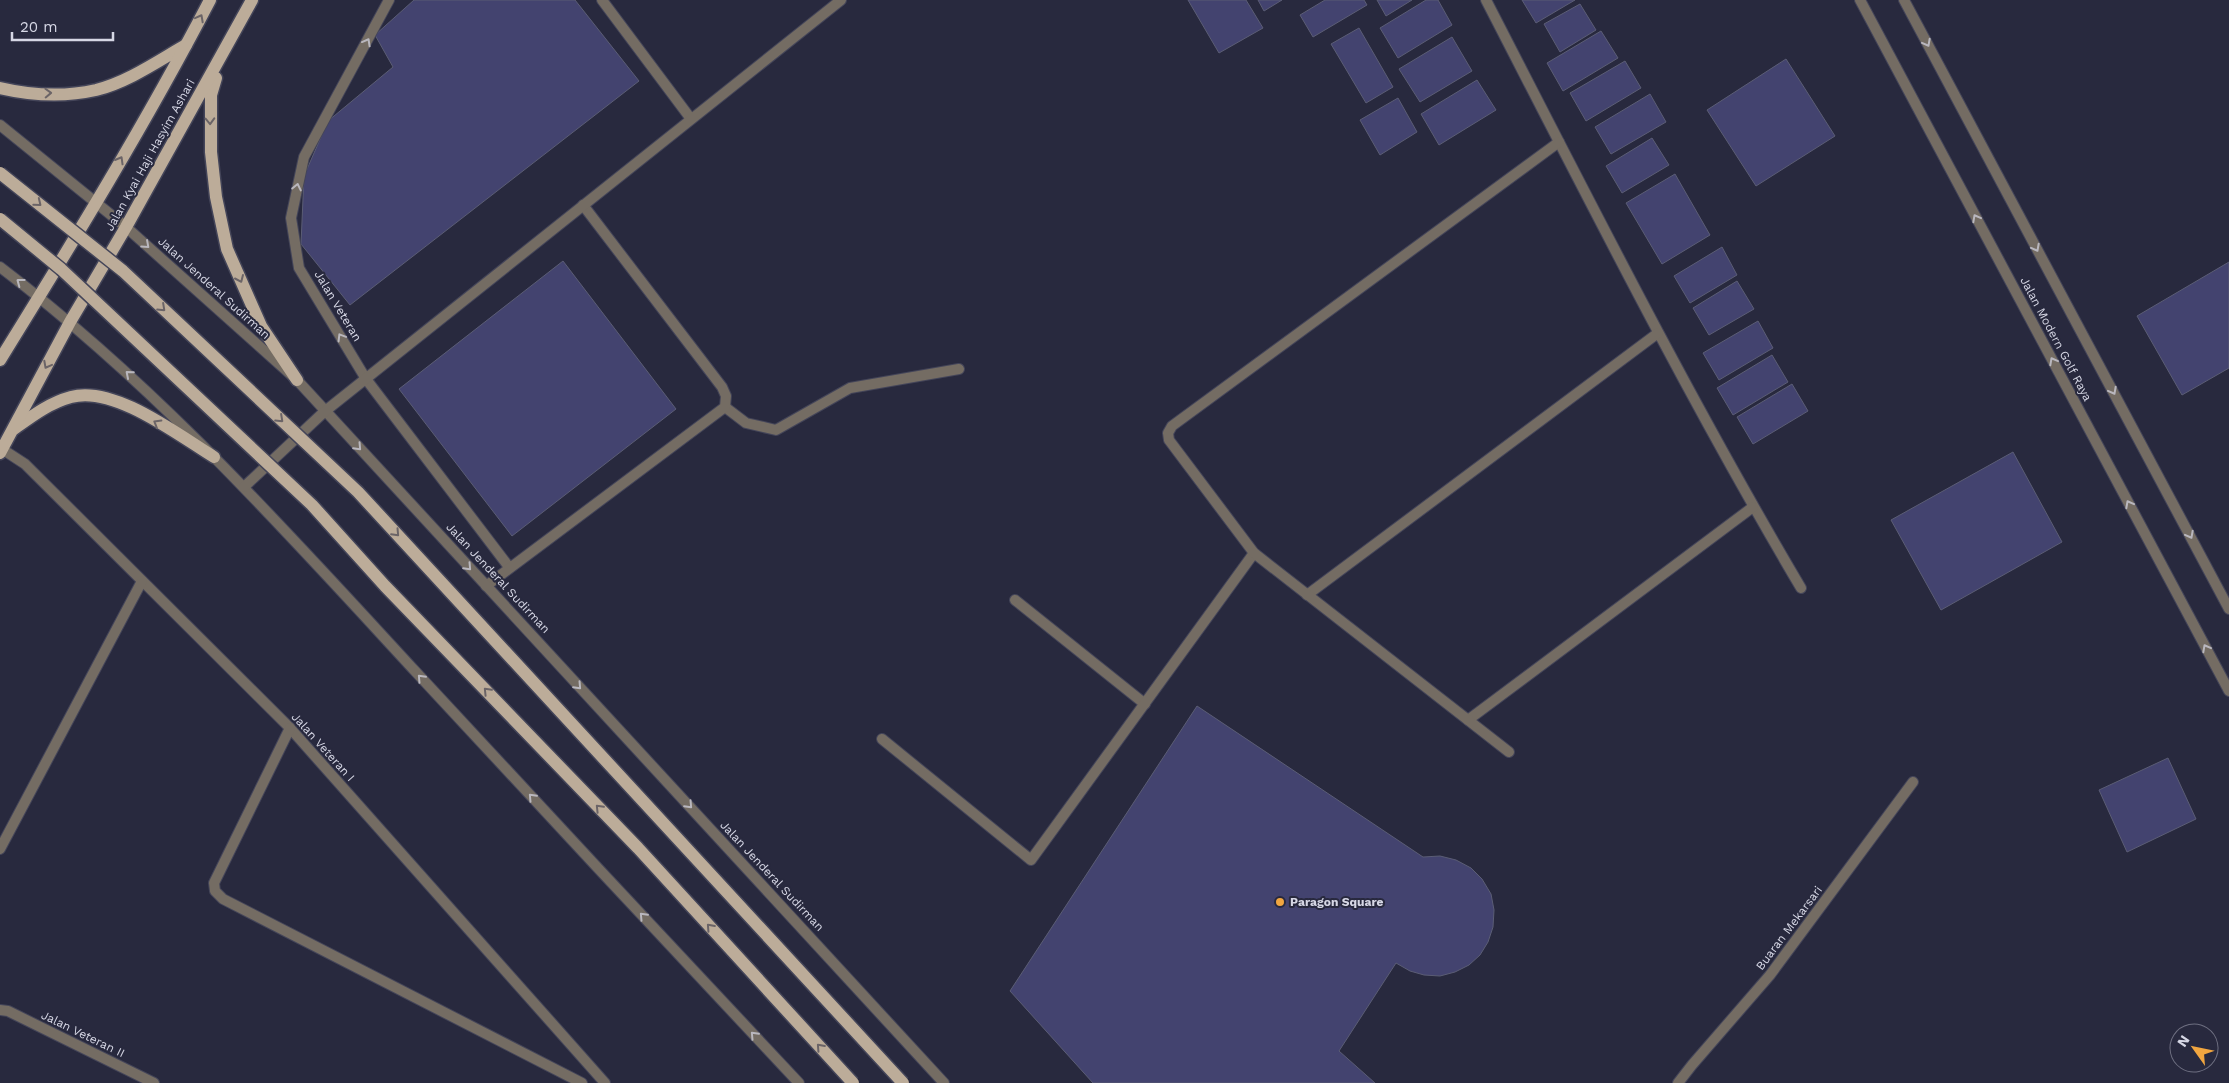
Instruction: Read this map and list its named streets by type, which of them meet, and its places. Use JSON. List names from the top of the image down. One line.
{"streets":{"main road":["Jalan Kyai Haji Hasyim Ashari"],"street":["Jalan Jenderal Sudirman","Jalan Veteran","Jalan Modern Golf Raya","Jalan Veteran I","Buaran Mekarsari","Jalan Veteran II"]},"crossings":[["Jalan Kyai Haji Hasyim Ashari","Jalan Jenderal Sudirman"]],"one_way":["Jalan Jenderal Sudirman","Jalan Veteran"],"places":["Paragon Square"],"scale_bar":"20 m","north":"top left"}
